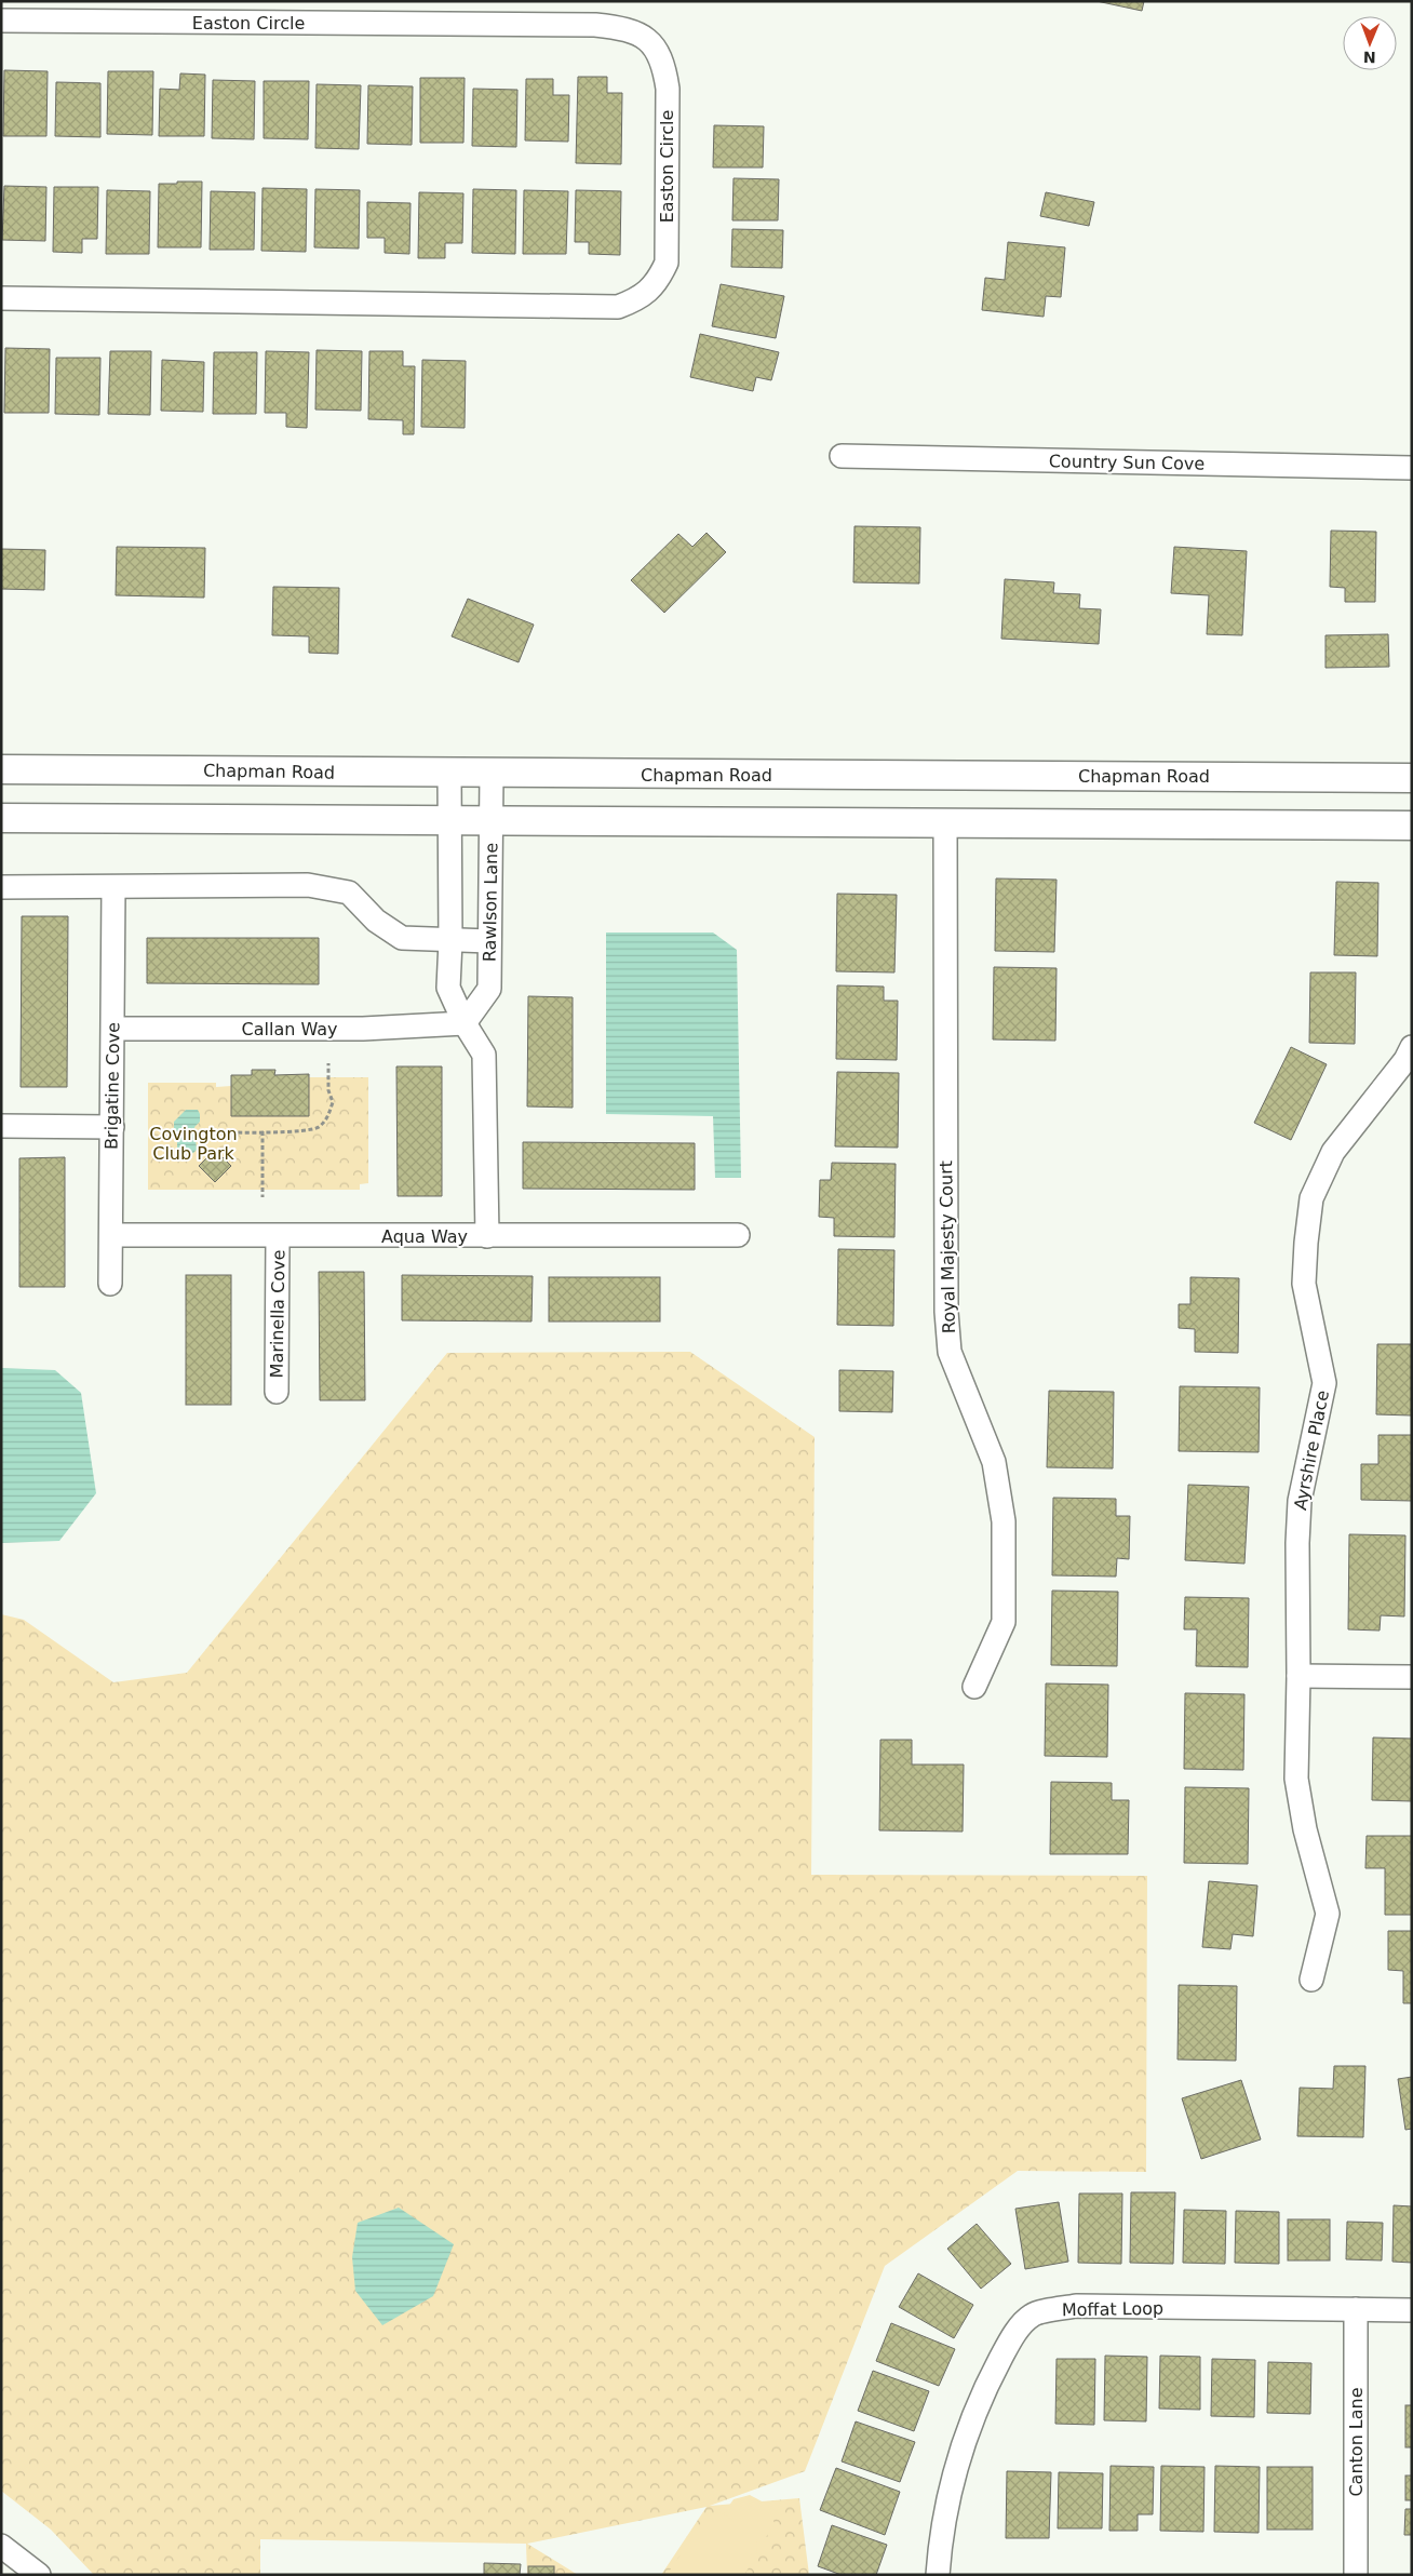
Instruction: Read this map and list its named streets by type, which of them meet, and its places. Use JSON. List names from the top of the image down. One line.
{"streets":{"street":["Easton Circle","Country Sun Cove","Chapman Road","Rawlson Lane","Callan Way","Brigatine Cove","Aqua Way","Royal Majesty Court","Marinella Cove","Ayrshire Place","Moffat Loop","Canton Lane"]},"crossings":[["Chapman Road","Rawlson Lane"],["Rawlson Lane","Callan Way"],["Callan Way","Brigatine Cove"],["Brigatine Cove","Aqua Way"],["Aqua Way","Marinella Cove"],["Moffat Loop","Canton Lane"]],"parks":["Covington Club Park"],"north":"bottom"}
